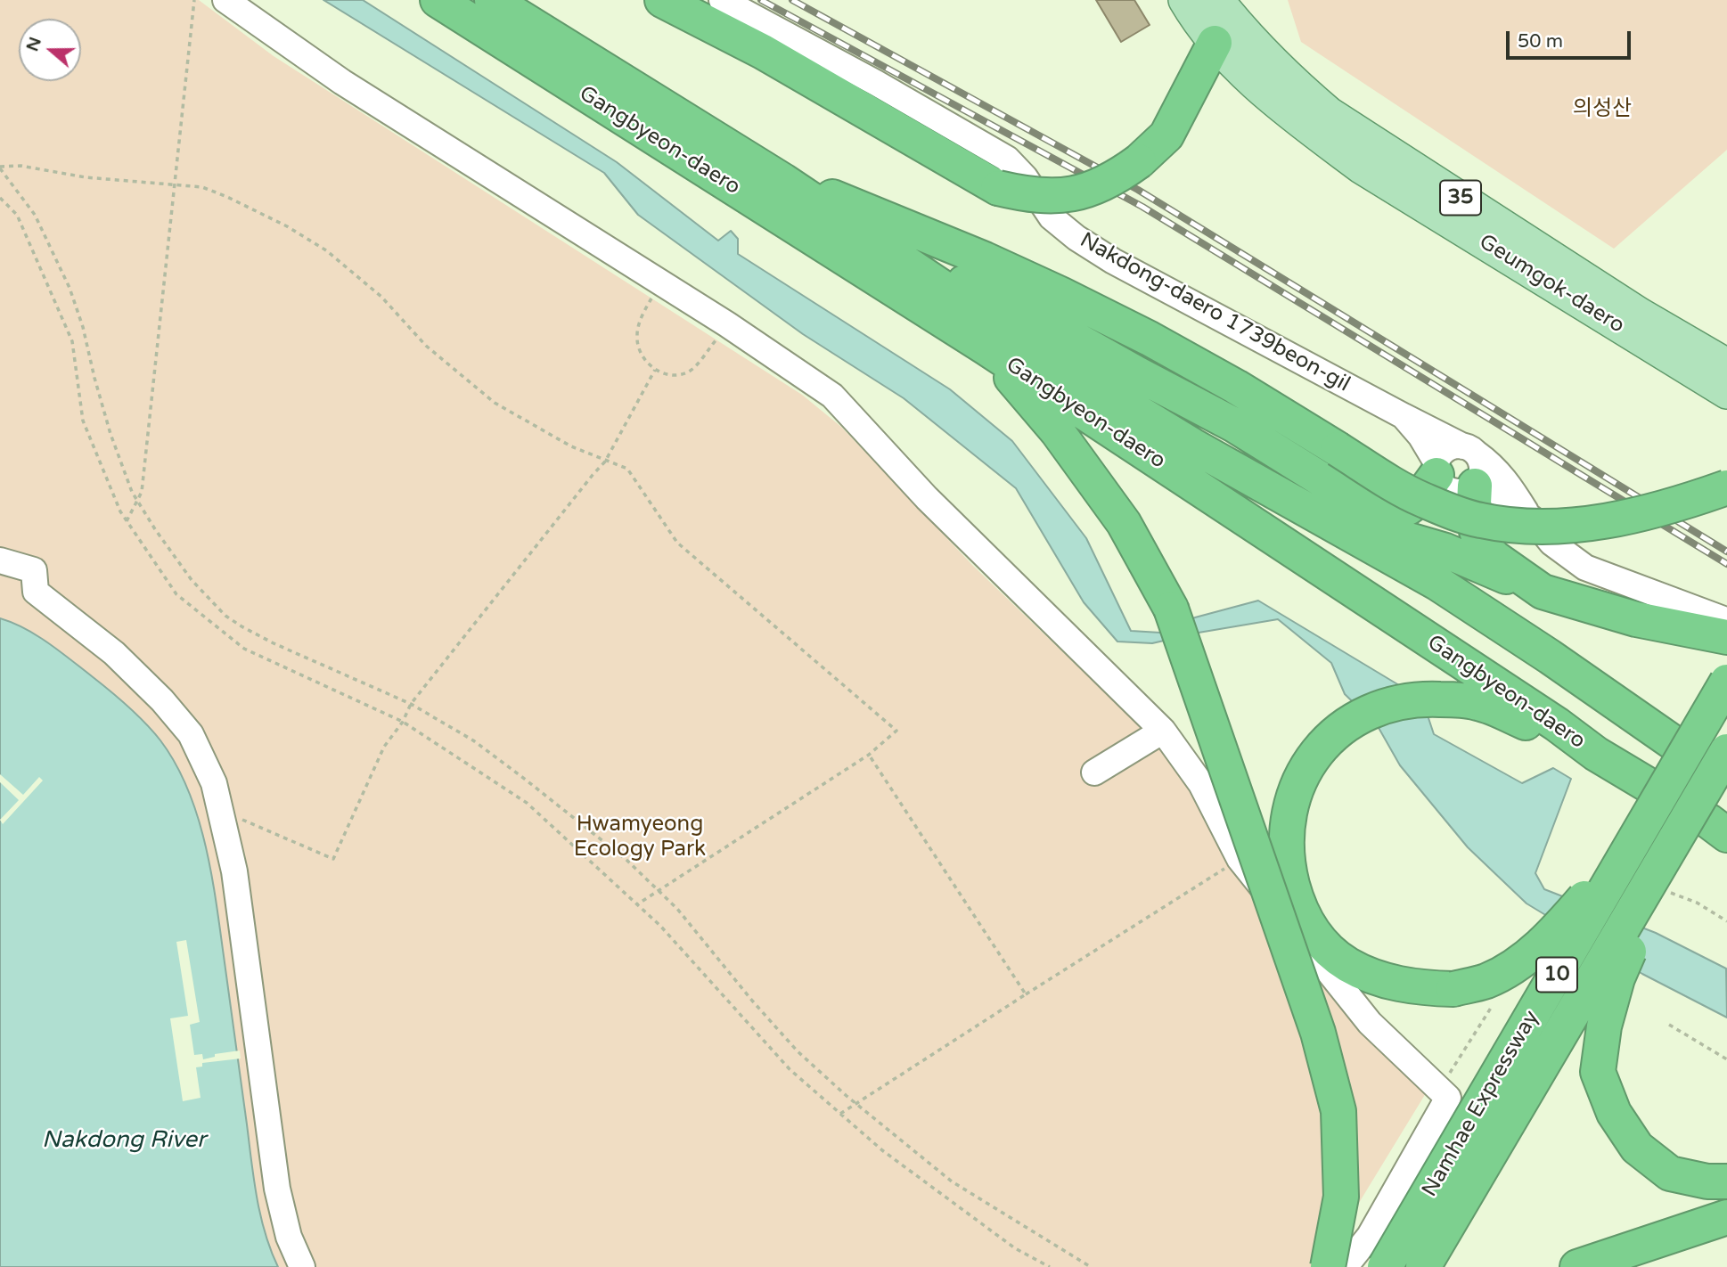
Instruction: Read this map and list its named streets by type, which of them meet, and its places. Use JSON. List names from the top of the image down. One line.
{"streets":{"highway":["Gangbyeon-daero","10","Namhae Expressway"],"main road":["35","Geumgok-daero"],"street":["Nakdong-daero 1739beon-gil"]},"crossings":[["Gangbyeon-daero","Namhae Expressway"]],"water":["Nakdong River"],"parks":["의성산","Hwamyeong Ecology Park"],"scale_bar":"50 m","north":"left"}
